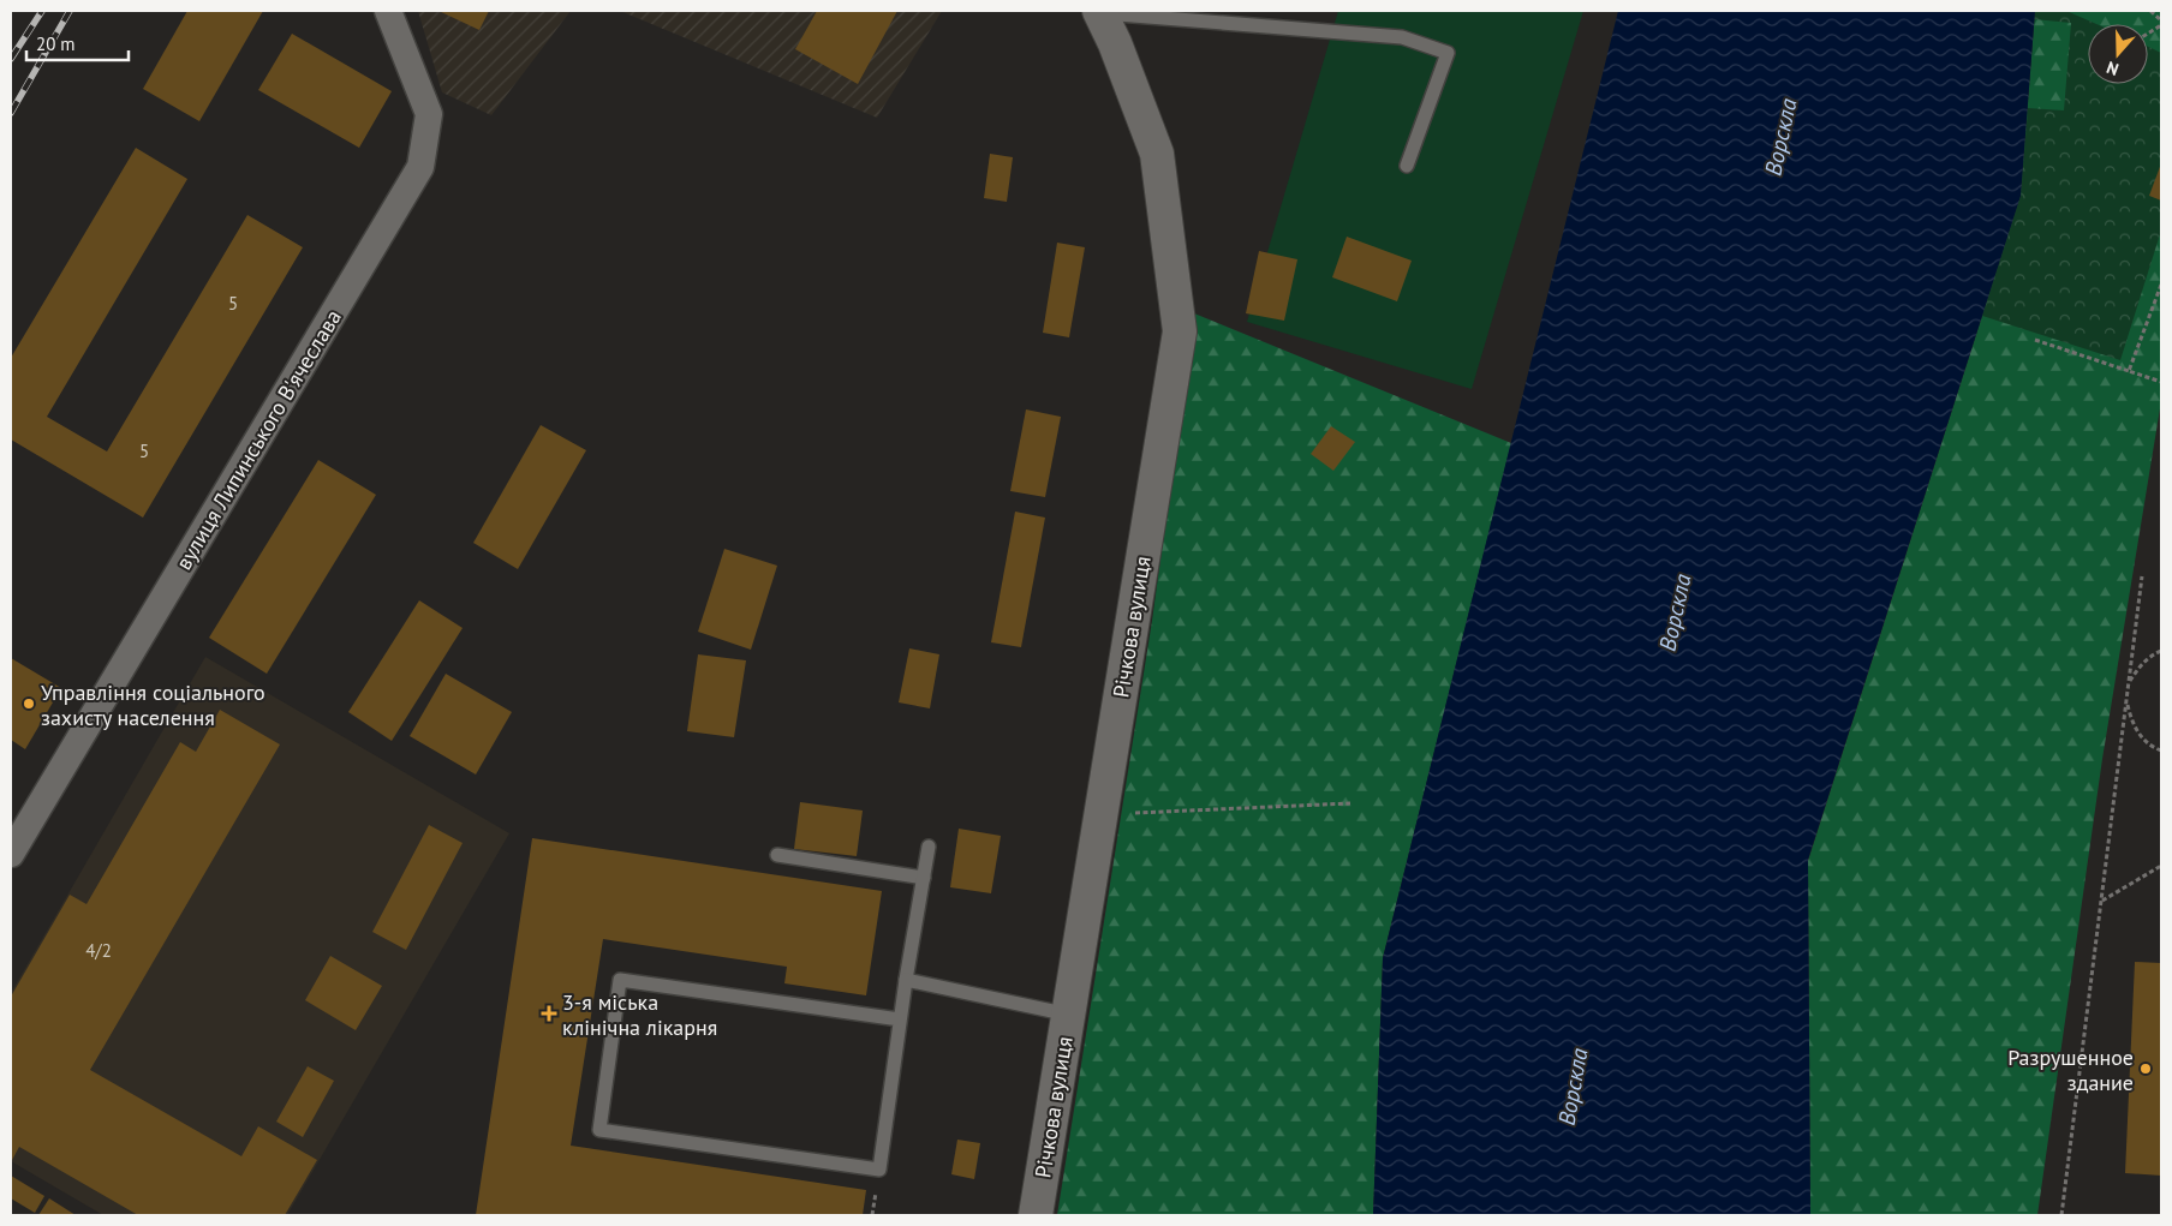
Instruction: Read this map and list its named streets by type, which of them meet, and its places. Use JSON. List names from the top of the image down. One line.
{"streets":{"street":["вулиця Липинського В'ячеслава","Річкова вулиця"]},"water":["Ворскла"],"places":{"other":["Управління соціального захисту населення","Разрушенное здание"],"health":["3-я міська клінічна лікарня"]},"house_numbers":["5","5","4/2"],"scale_bar":"20 m","north":"bottom"}
